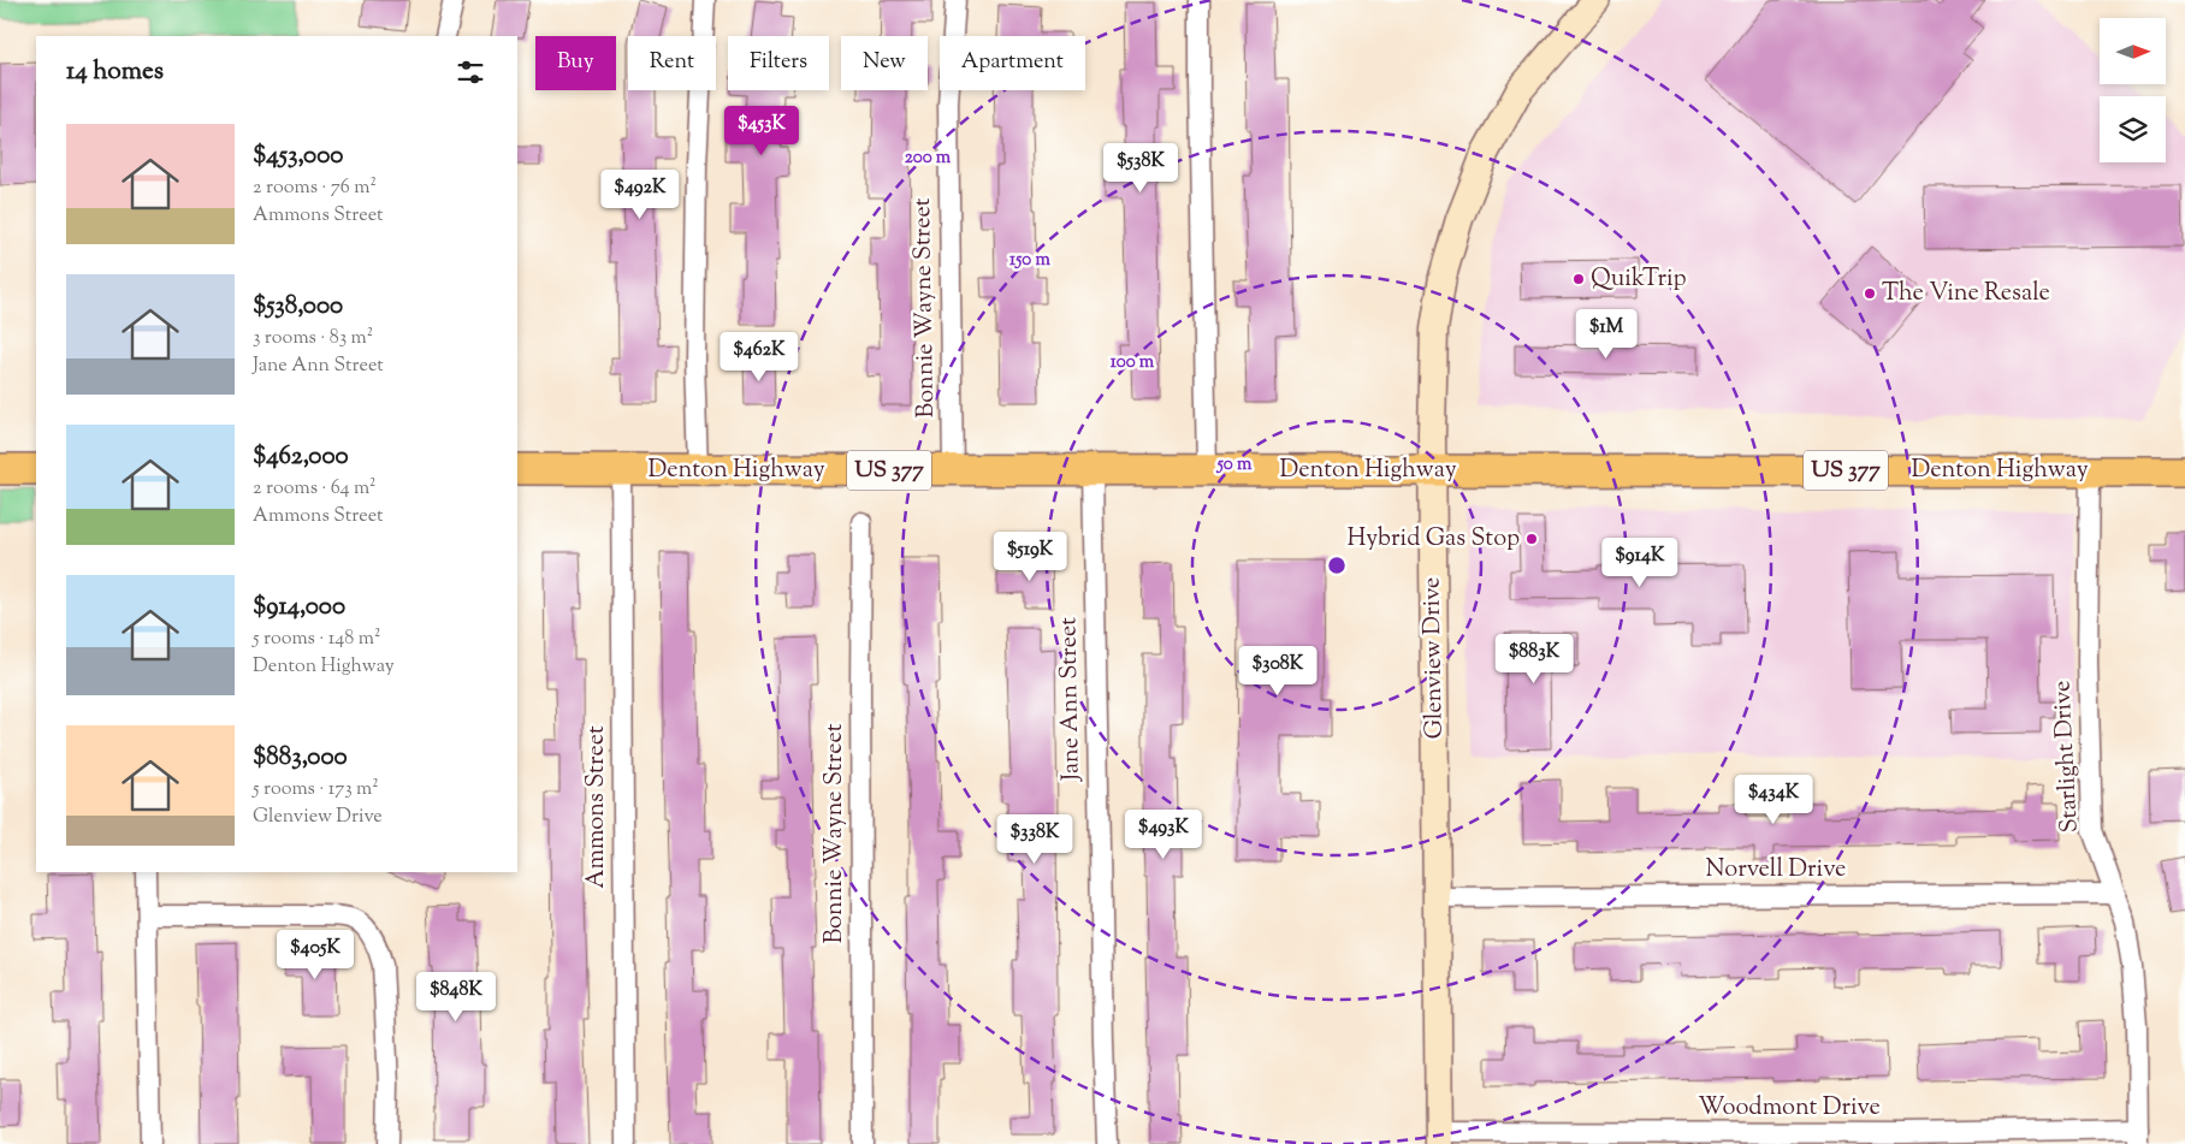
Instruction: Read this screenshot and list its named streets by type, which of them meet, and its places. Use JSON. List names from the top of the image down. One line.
{"streets":{"main road":["Denton Highway","US 377","Glenview Drive"],"street":["Bonnie Wayne Street","Jane Ann Street","Starlight Drive","Ammons Street","Norvell Drive","Woodmont Drive"]},"crossings":[["Bonnie Wayne Street","Denton Highway"],["Denton Highway","Glenview Drive"],["Denton Highway","Jane Ann Street"],["Denton Highway","Starlight Drive"],["Denton Highway","Ammons Street"],["Glenview Drive","Norvell Drive"],["Glenview Drive","Woodmont Drive"],["Starlight Drive","Norvell Drive"],["Starlight Drive","Woodmont Drive"]],"places":["QuikTrip","The Vine Resale","Hybrid Gas Stop"],"north":"right","page":{"chip":["Buy","Rent","Filters","New","Apartment"],"heading":"14 homes","price":["$453K","$538K","$492K","$1M","$462K","$519K","$914K","$883K","$308K","$434K","$493K","$338K","$405K","$848K"],"list":[{"name":"$453,000","note":"2 rooms · 76 m² · Ammons Street"},{"name":"$538,000","note":"3 rooms · 83 m² · Jane Ann Street"},{"name":"$462,000","note":"2 rooms · 64 m² · Ammons Street"},{"name":"$914,000","note":"5 rooms · 148 m² · Denton Highway"},{"name":"$883,000","note":"5 rooms · 173 m² · Glenview Drive"}]},"rings":["200 m","150 m","100 m","50 m"]}
